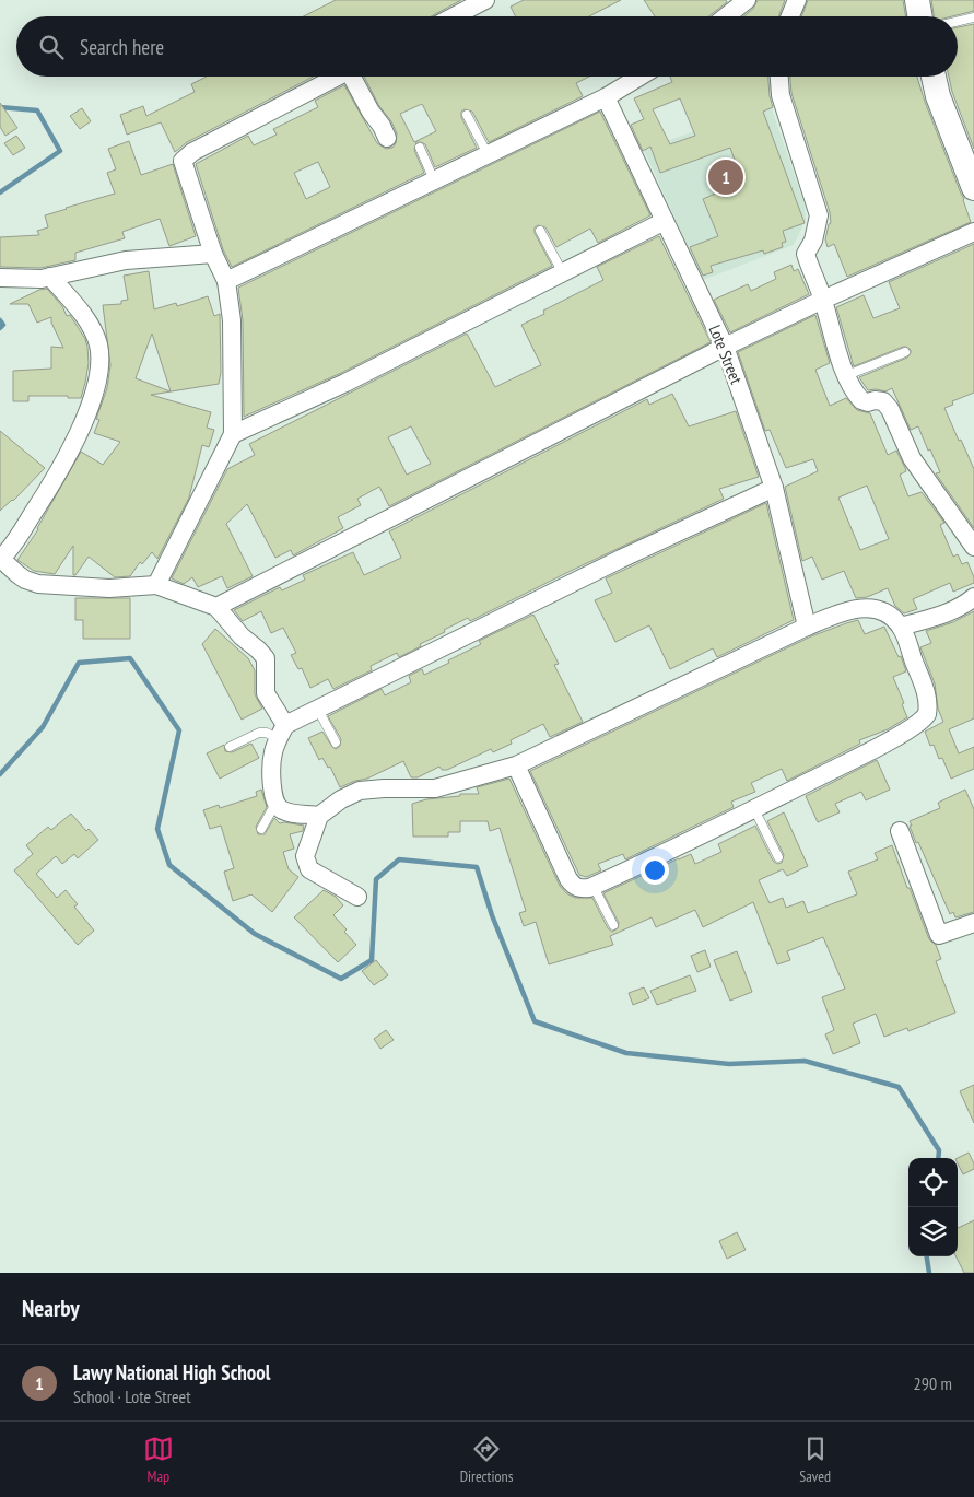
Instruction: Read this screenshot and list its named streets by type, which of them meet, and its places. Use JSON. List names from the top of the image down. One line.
{"streets":{"street":["Lote Street"]},"page":{"search":"Search here","pins":"1","heading":"Nearby","list":[{"mark":"1","name":"Lawy National High School","note":"School · Lote Street","value":"290 m"}],"nav":["Map","Directions","Saved"]}}
